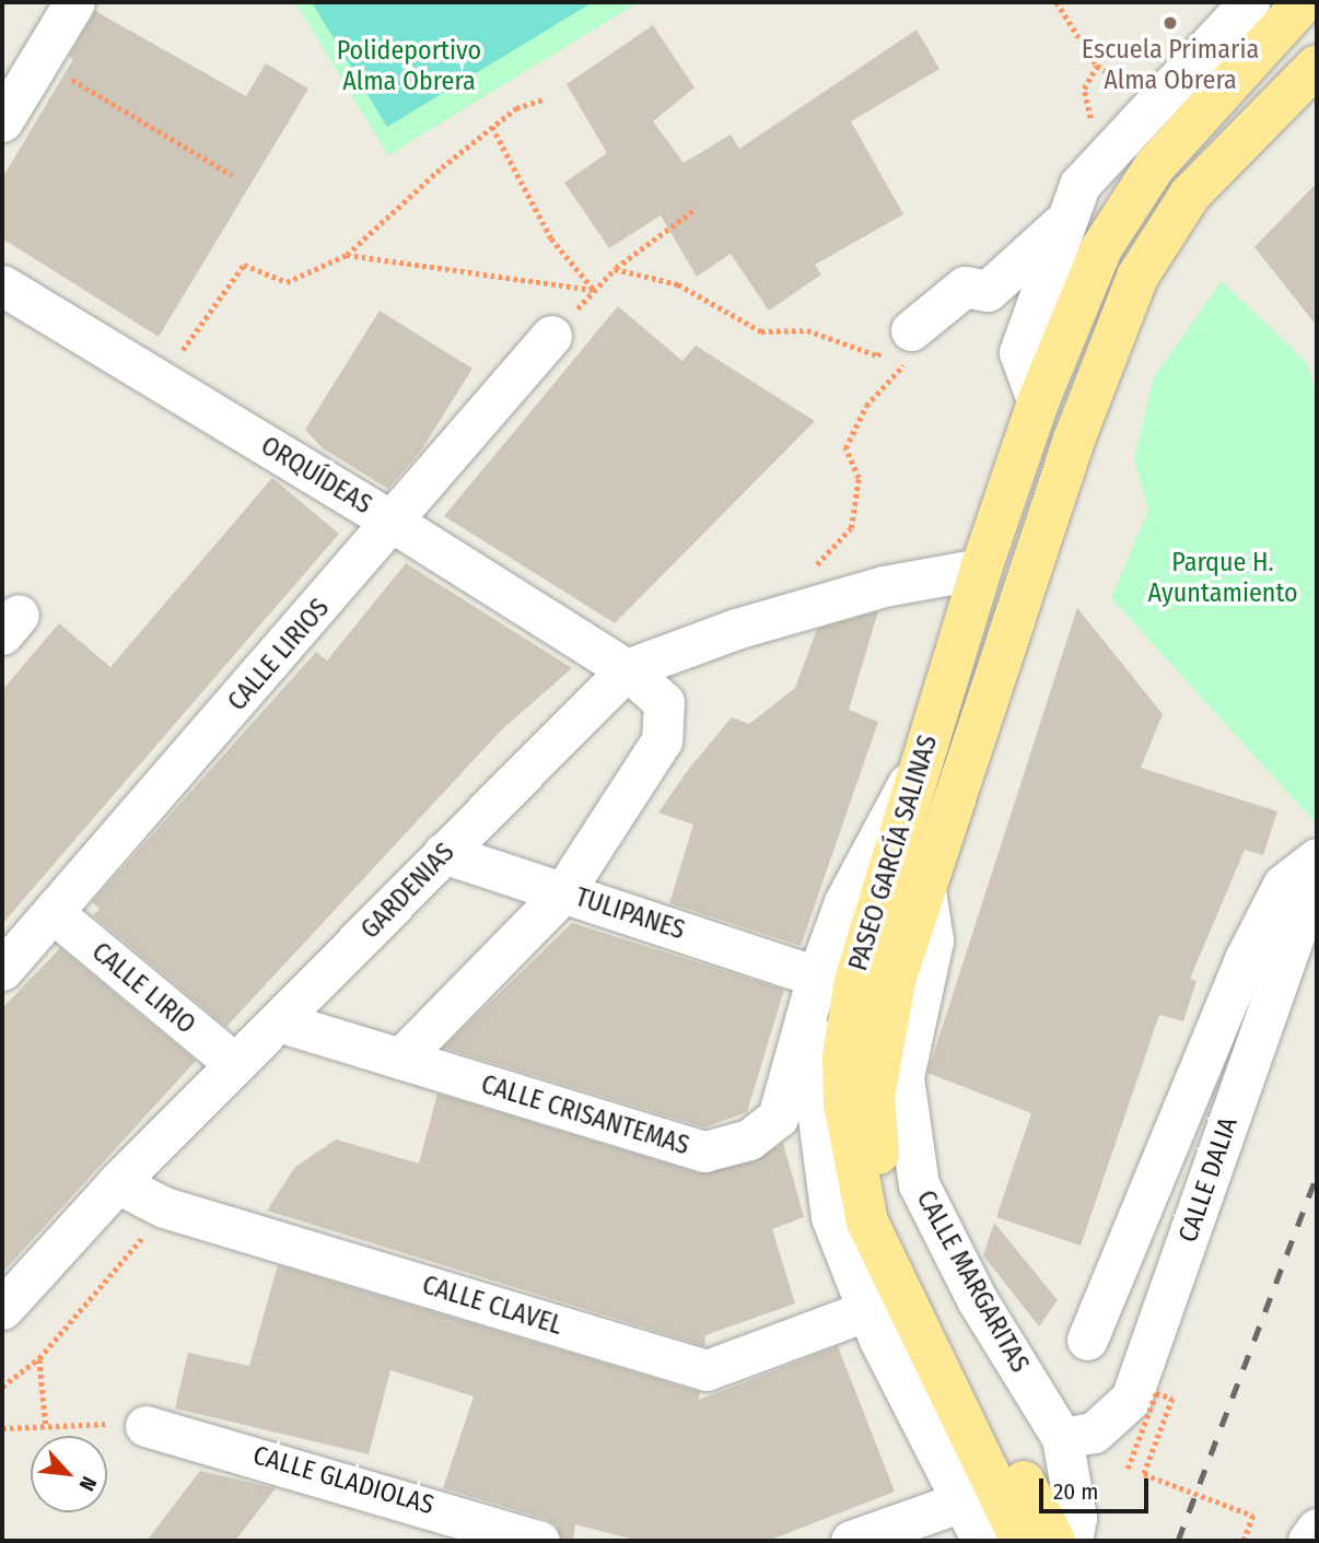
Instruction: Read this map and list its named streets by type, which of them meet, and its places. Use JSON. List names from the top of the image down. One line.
{"streets":{"main road":["PASEO GARCÍA SALINAS"],"street":["ORQUÍDEAS","CALLE LIRIOS","GARDENIAS","TULIPANES","CALLE LIRIO","CALLE CRISANTEMAS","CALLE DALIA","CALLE MARGARITAS","CALLE CLAVEL","CALLE GLADIOLAS"]},"crossings":[["ORQUÍDEAS","CALLE LIRIOS"],["ORQUÍDEAS","GARDENIAS"],["ORQUÍDEAS","TULIPANES"],["CALLE LIRIOS","CALLE LIRIO"],["PASEO GARCÍA SALINAS","GARDENIAS"],["PASEO GARCÍA SALINAS","CALLE CRISANTEMAS"],["PASEO GARCÍA SALINAS","CALLE MARGARITAS"],["GARDENIAS","TULIPANES"],["GARDENIAS","CALLE LIRIO"],["GARDENIAS","CALLE CRISANTEMAS"],["GARDENIAS","CALLE CLAVEL"],["TULIPANES","CALLE CRISANTEMAS"],["CALLE DALIA","CALLE MARGARITAS"]],"parks":["Polideportivo Alma Obrera","Parque H. Ayuntamiento"],"places":["Escuela Primaria Alma Obrera"],"scale_bar":"20 m","north":"bottom right"}
